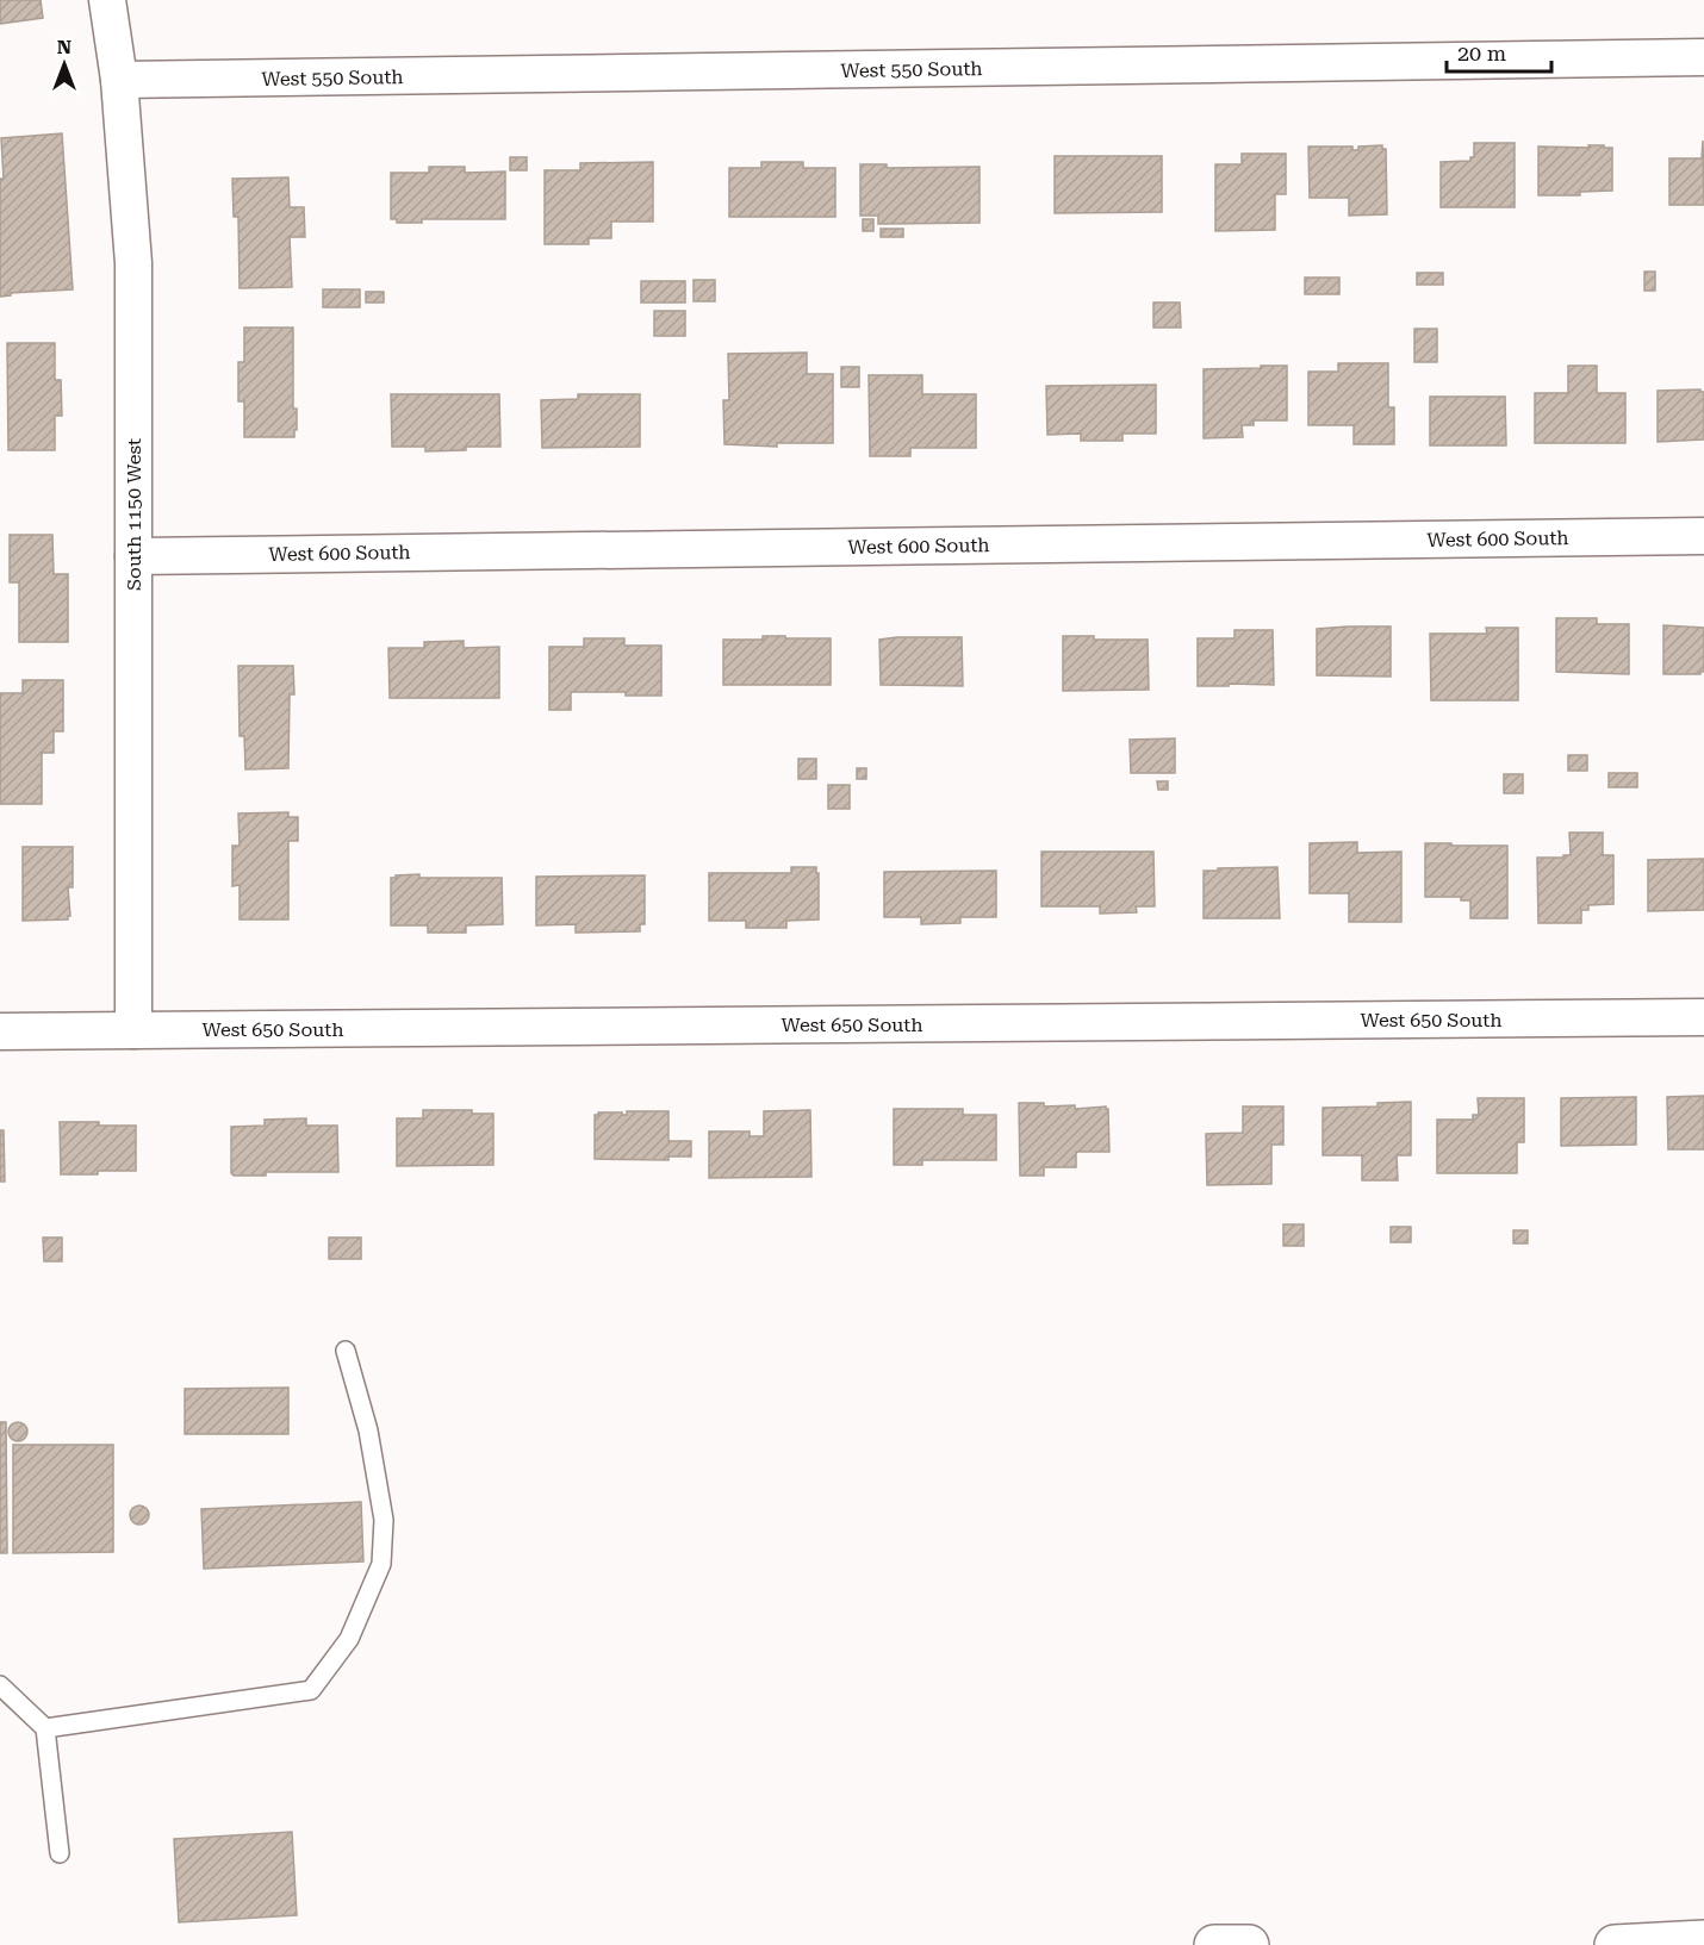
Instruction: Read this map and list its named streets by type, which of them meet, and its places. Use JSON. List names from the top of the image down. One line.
{"streets":{"street":["West 550 South","South 1150 West","West 600 South","West 650 South"]},"crossings":[["West 550 South","South 1150 West"],["South 1150 West","West 600 South"],["South 1150 West","West 650 South"]],"scale_bar":"20 m","north":"top"}
